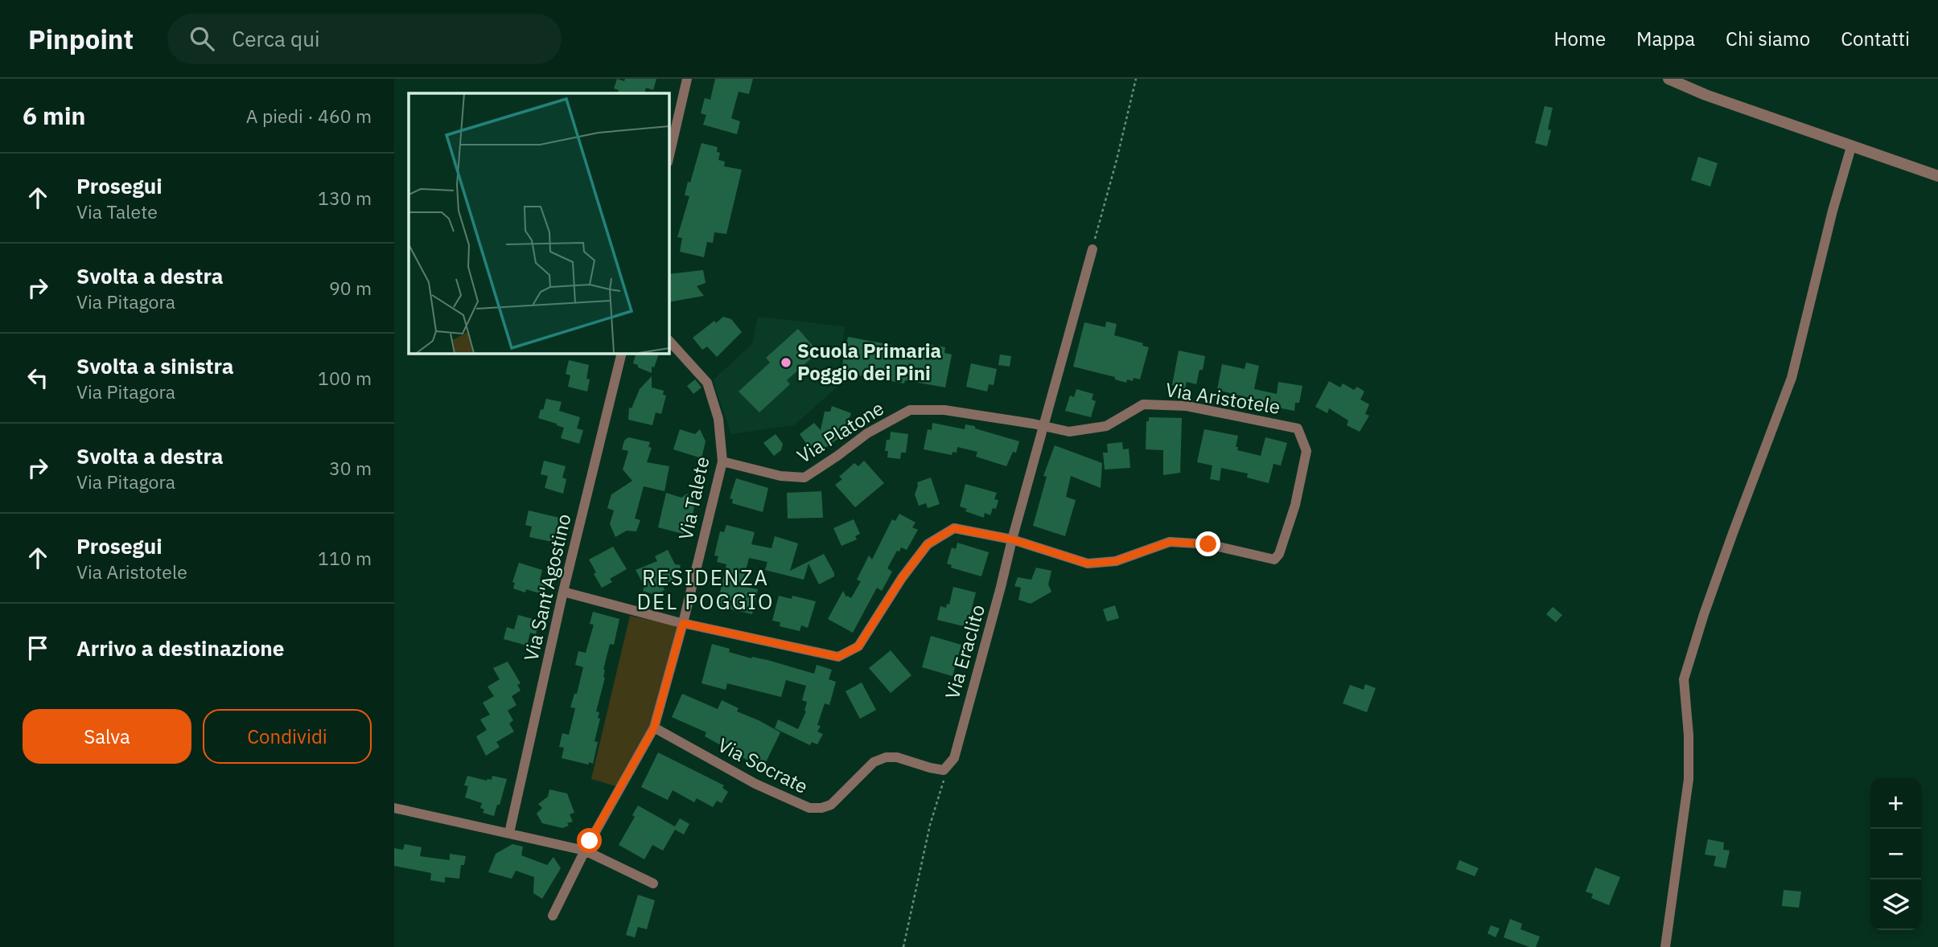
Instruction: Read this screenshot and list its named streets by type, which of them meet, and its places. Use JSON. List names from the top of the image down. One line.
{"streets":{"street":["Via Aristotele","Via Platone","Via Talete","Via Sant'Agostino","Via Eraclito","Via Socrate"]},"crossings":[["Via Aristotele","Via Platone"],["Via Aristotele","Via Eraclito"],["Via Platone","Via Talete"],["Via Platone","Via Eraclito"],["Via Talete","Via Socrate"],["Via Eraclito","Via Socrate"]],"districts":["RESIDENZA DEL POGGIO"],"places":["Scuola Primaria Poggio dei Pini"],"page":{"header":"Pinpoint","search":"Cerca qui","nav":["Home","Mappa","Chi siamo","Contatti"],"heading":["6 min","A piedi · 460 m"],"list":[["Prosegui","Via Talete","130 m"],["Svolta a destra","Via Pitagora","90 m"],["Svolta a sinistra","Via Pitagora","100 m"],["Svolta a destra","Via Pitagora","30 m"],["Prosegui","Via Aristotele","110 m"],"Arrivo a destinazione"],"buttons":["Salva","Condividi"],"map_buttons":["+","−"]}}
